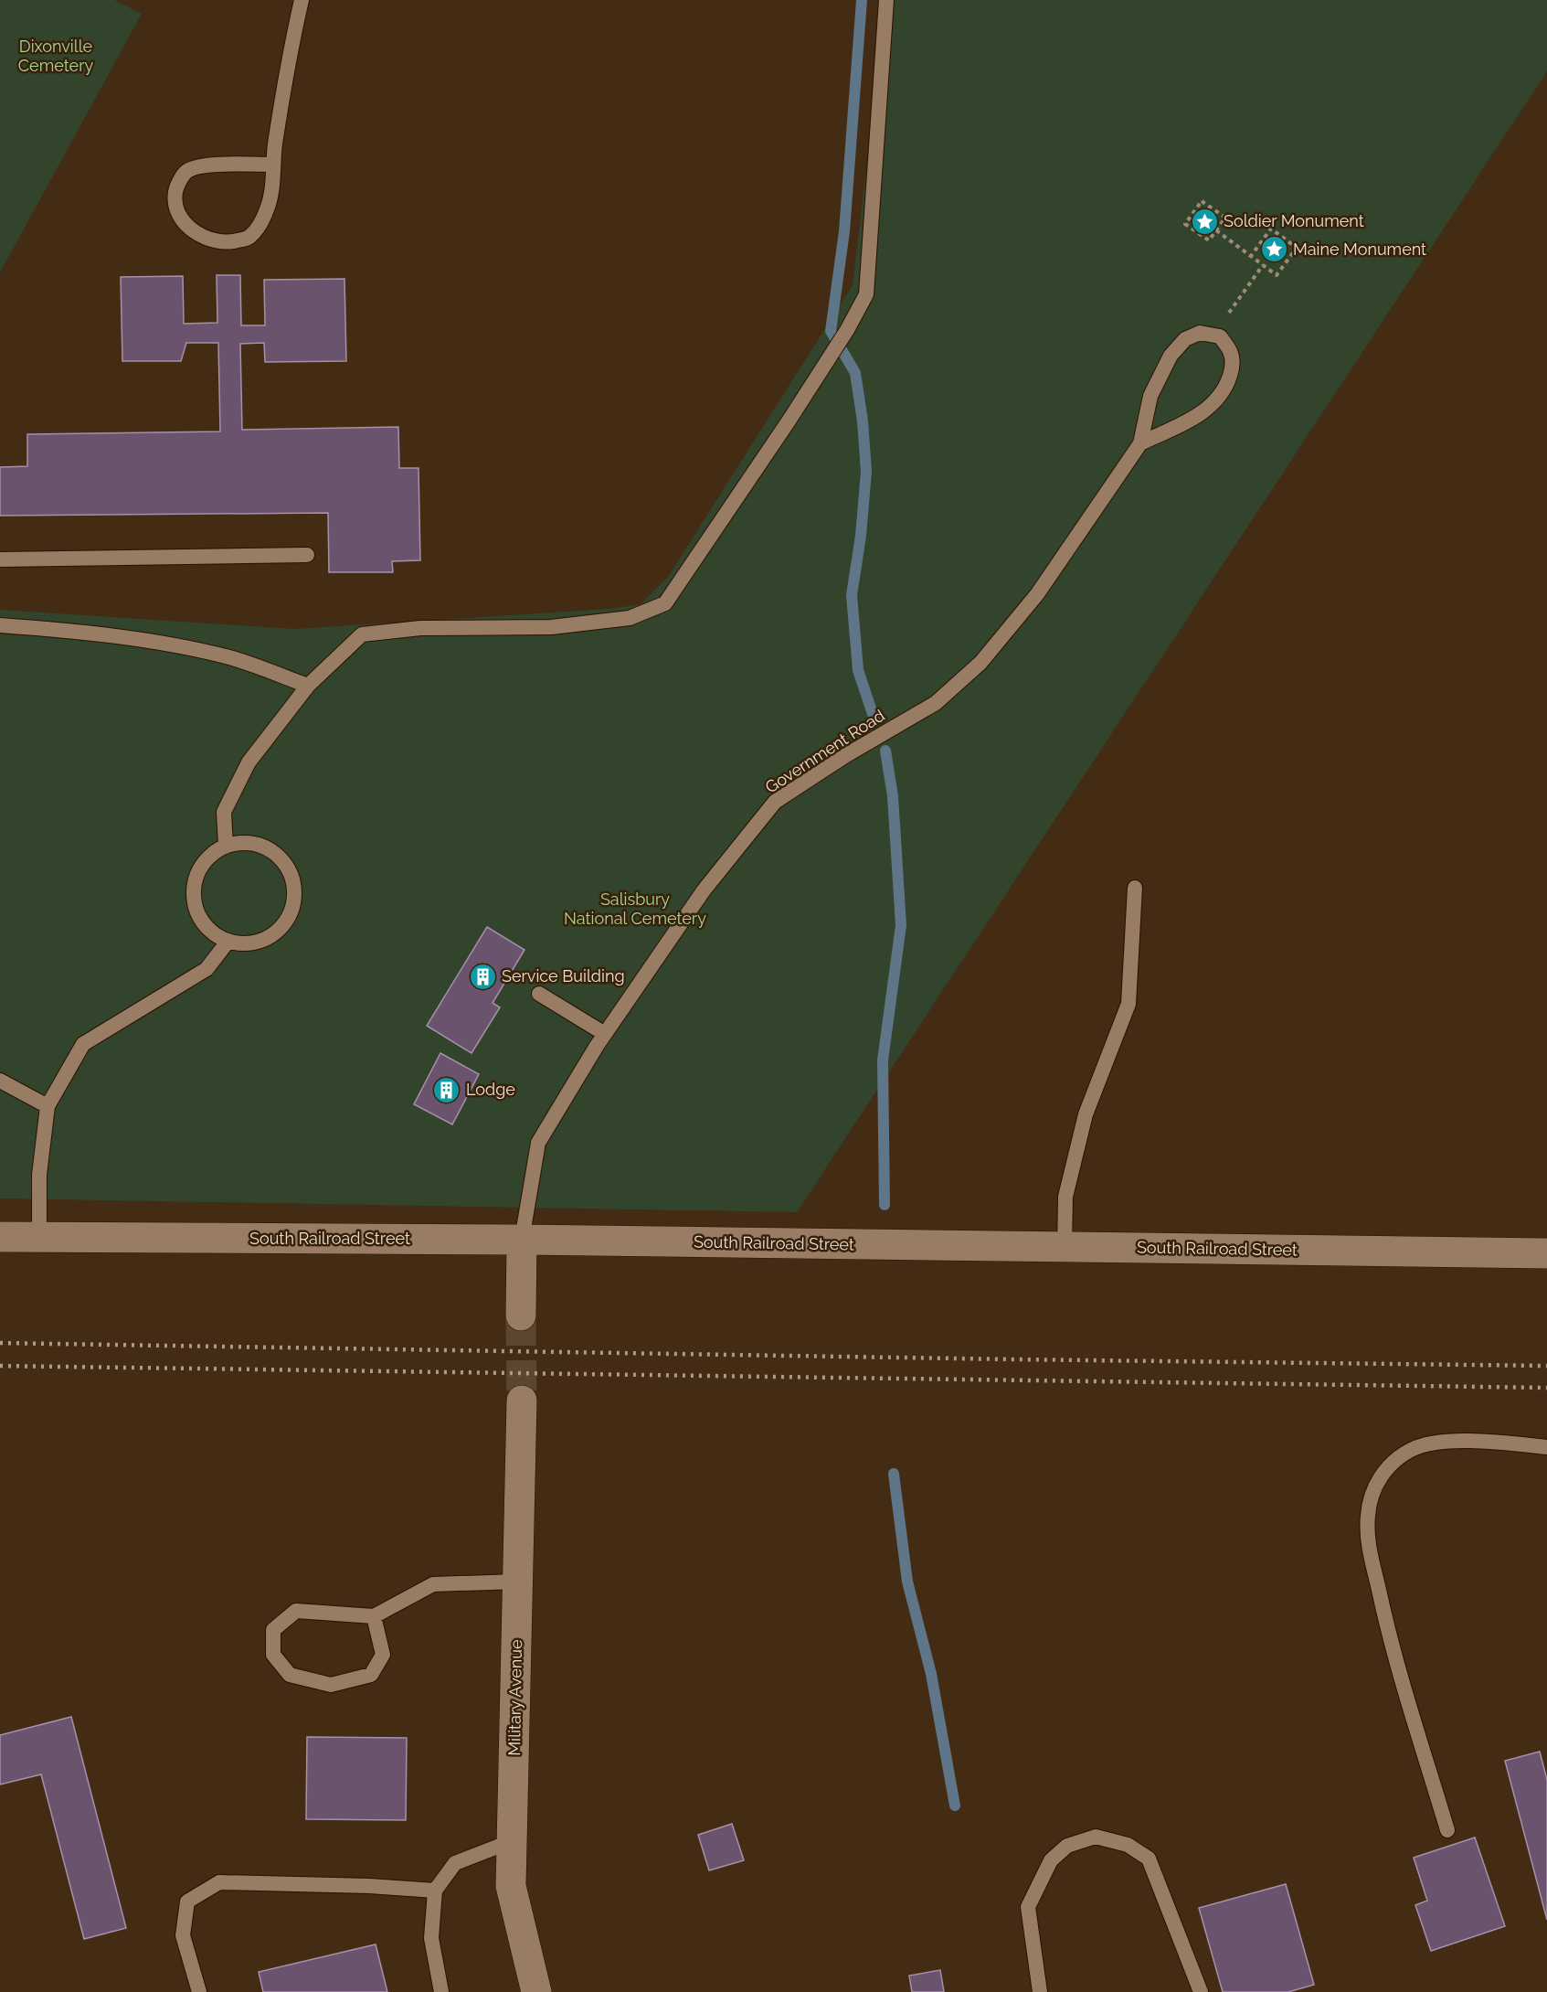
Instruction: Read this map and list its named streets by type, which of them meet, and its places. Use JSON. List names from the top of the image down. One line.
{"streets":{"street":["South Railroad Street","Military Avenue"],"lane":["Government Road"]},"crossings":[["Government Road","South Railroad Street"]],"parks":["Dixonville Cemetery","Salisbury National Cemetery"],"places":{"place":["Soldier Monument","Maine Monument"],"building":["Service Building","Lodge"]}}
